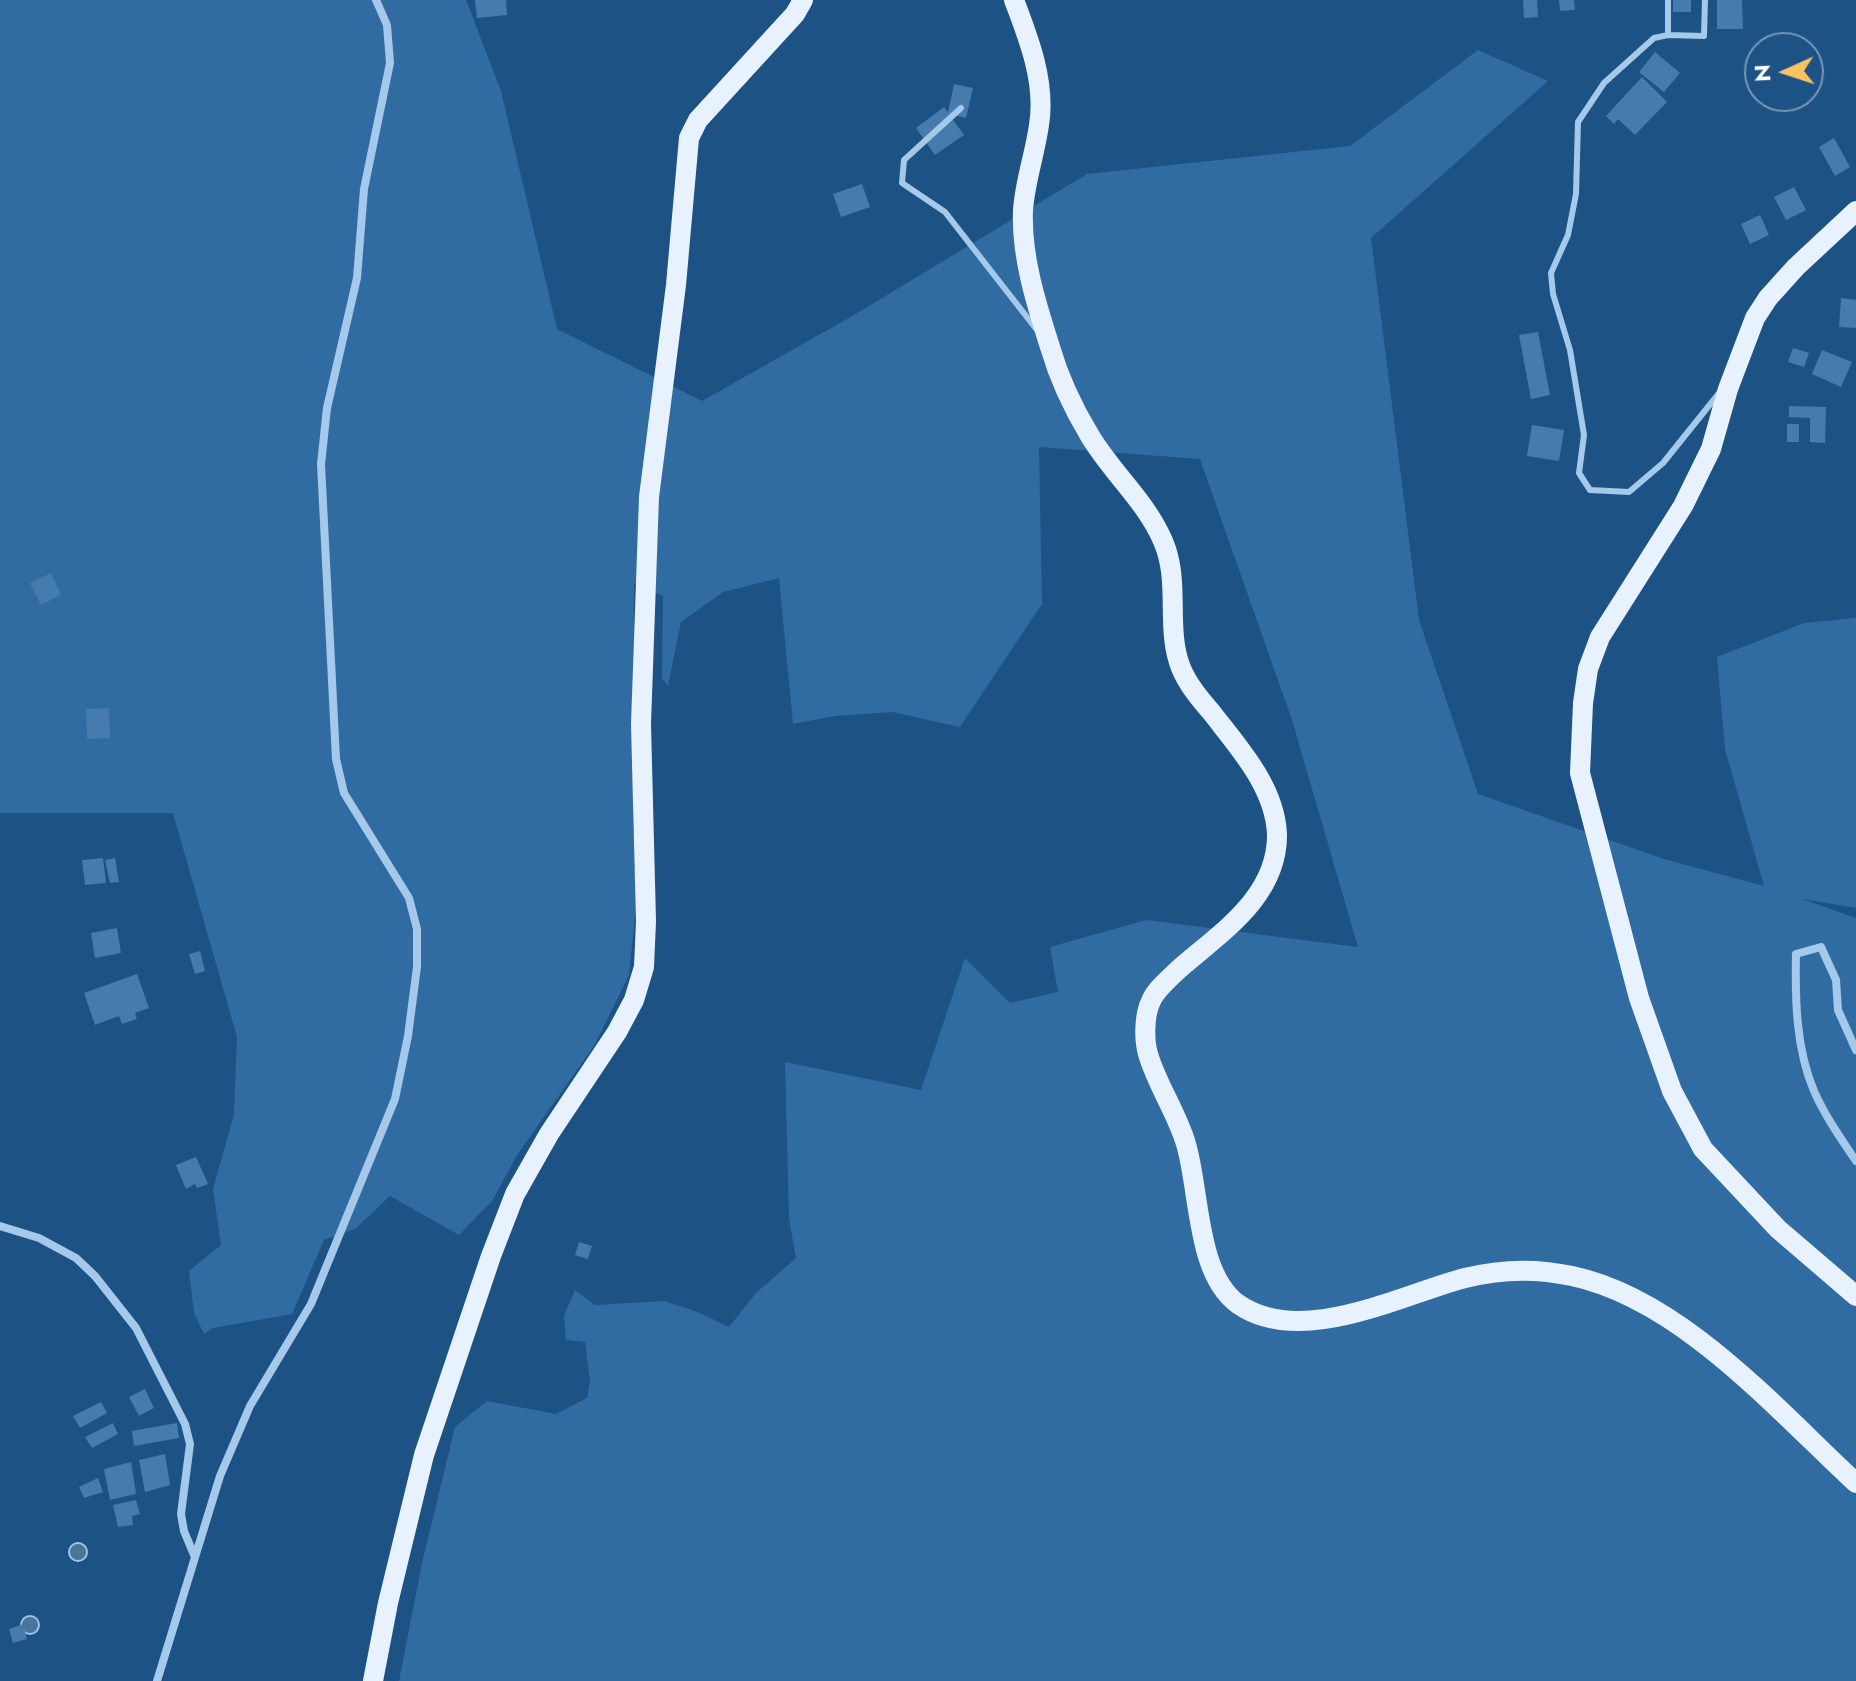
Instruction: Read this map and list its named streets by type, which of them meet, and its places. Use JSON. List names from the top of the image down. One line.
{"north":"left"}
